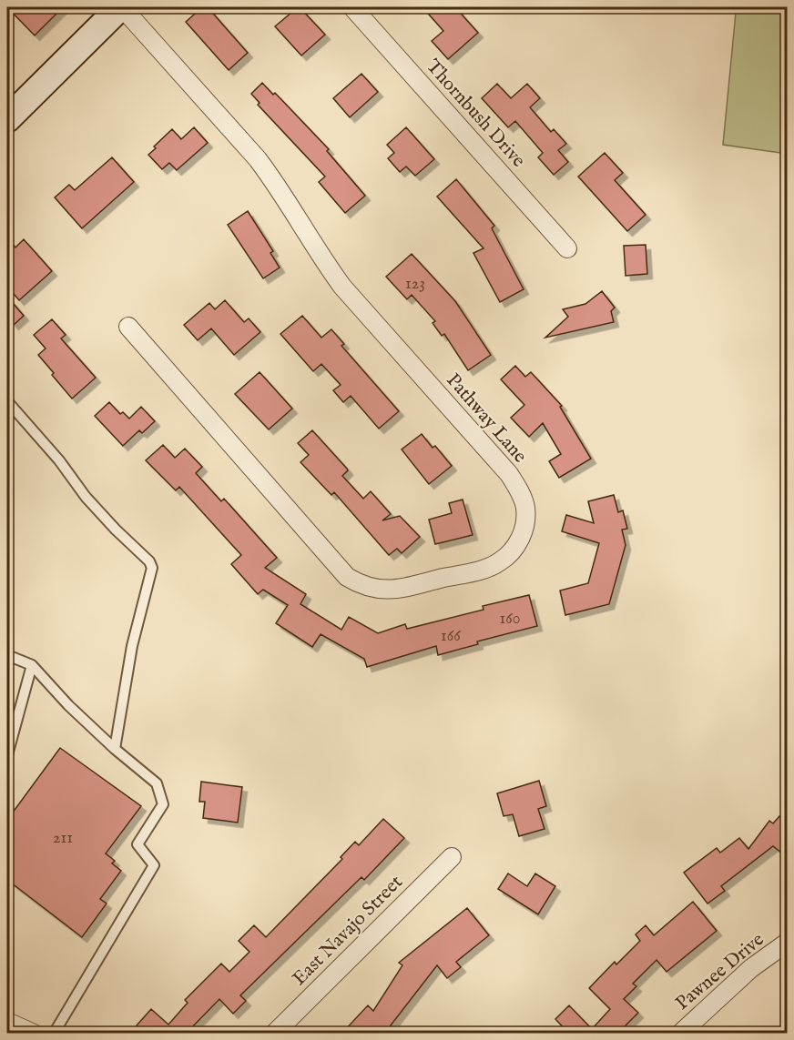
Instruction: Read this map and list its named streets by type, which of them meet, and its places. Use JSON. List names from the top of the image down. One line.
{"streets":{"street":["Thornbush Drive","Pathway Lane","East Navajo Street","Pawnee Drive"]},"house_numbers":["123","160","166","211"]}
